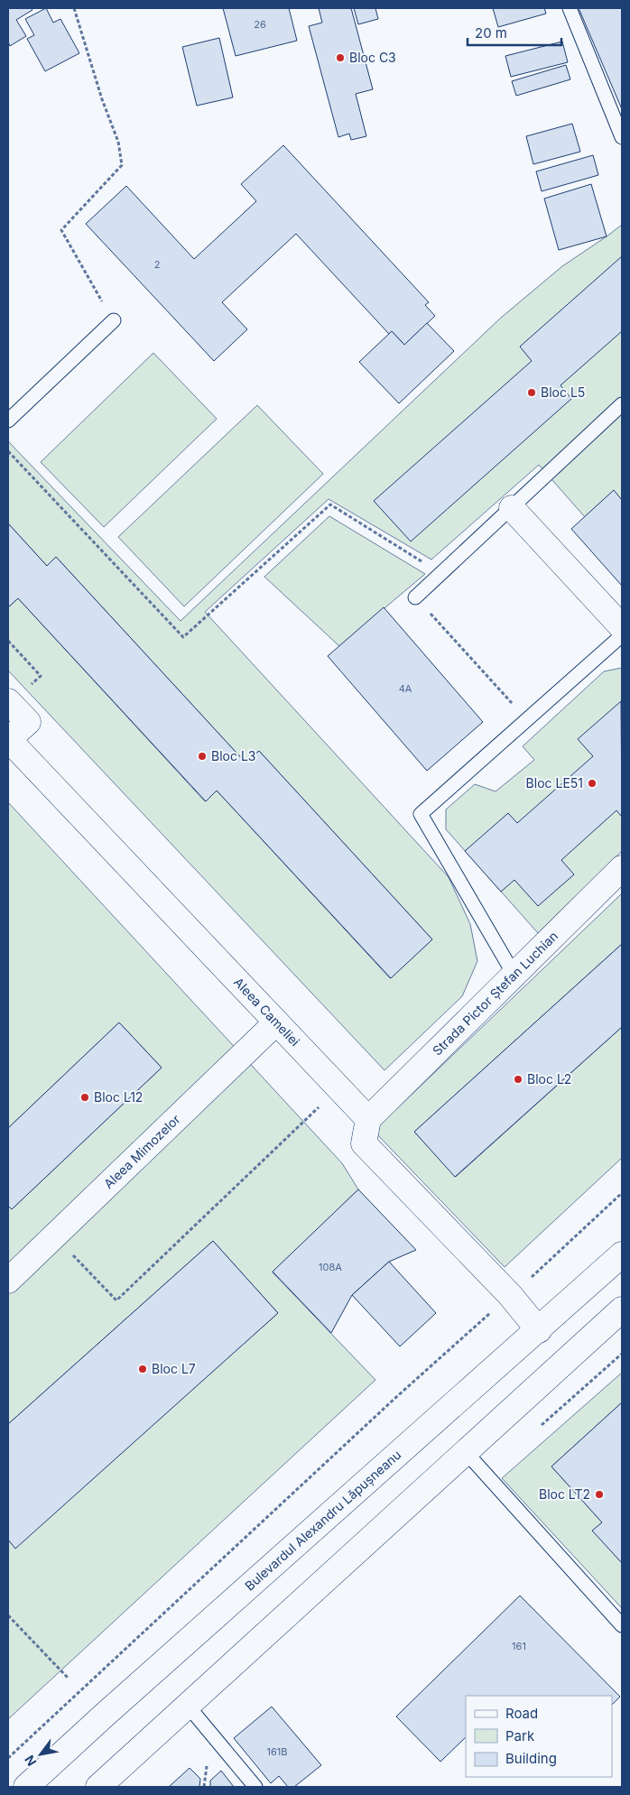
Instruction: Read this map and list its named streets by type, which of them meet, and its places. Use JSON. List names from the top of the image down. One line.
{"streets":{"street":["Strada Pictor Ștefan Luchian","Aleea Cameliei","Aleea Mimozelor","Bulevardul Alexandru Lăpușneanu"]},"crossings":[["Strada Pictor Ștefan Luchian","Aleea Cameliei"],["Aleea Cameliei","Aleea Mimozelor"]],"places":["Bloc C3","Bloc L5","Bloc L3","Bloc LE51","Bloc L2","Bloc L12","Bloc L7","Bloc LT2"],"house_numbers":["26","2","4A","108A","161","161B"],"legend":["Road","Park","Building"],"scale_bar":"20 m","north":"bottom left"}
